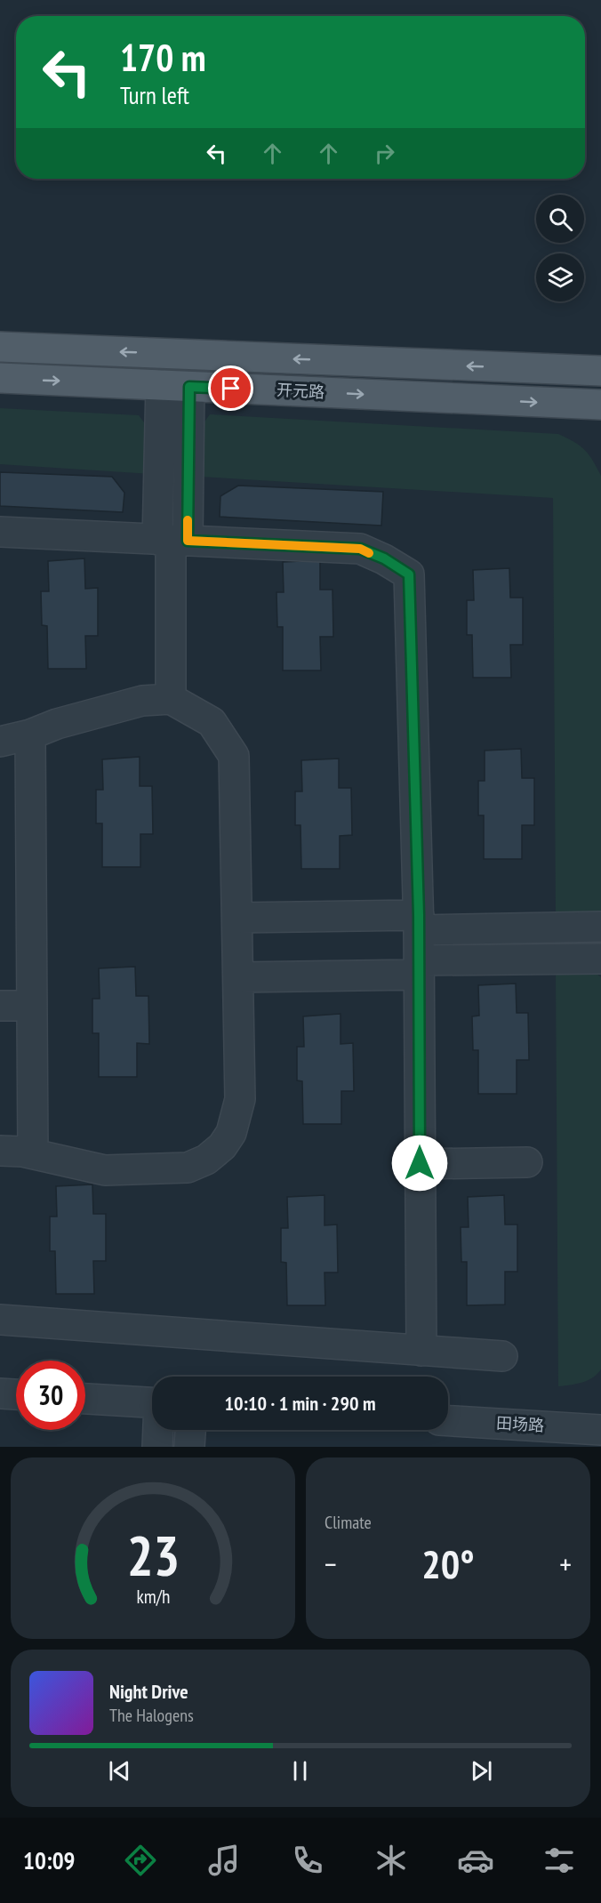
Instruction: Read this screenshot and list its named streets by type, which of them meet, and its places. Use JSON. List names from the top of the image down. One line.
{"streets":{"main road":["开元路"],"street":["田场路"]},"page":{"turn":["170 m","Turn left"],"limit":"30","trip":"10:10 · 1 min · 290 m","tile":"Climate","heat":["−","20°","+"],"song":["Night Drive","The Halogens"],"tabs":"10:09","gauge":["23","km/h"]}}
